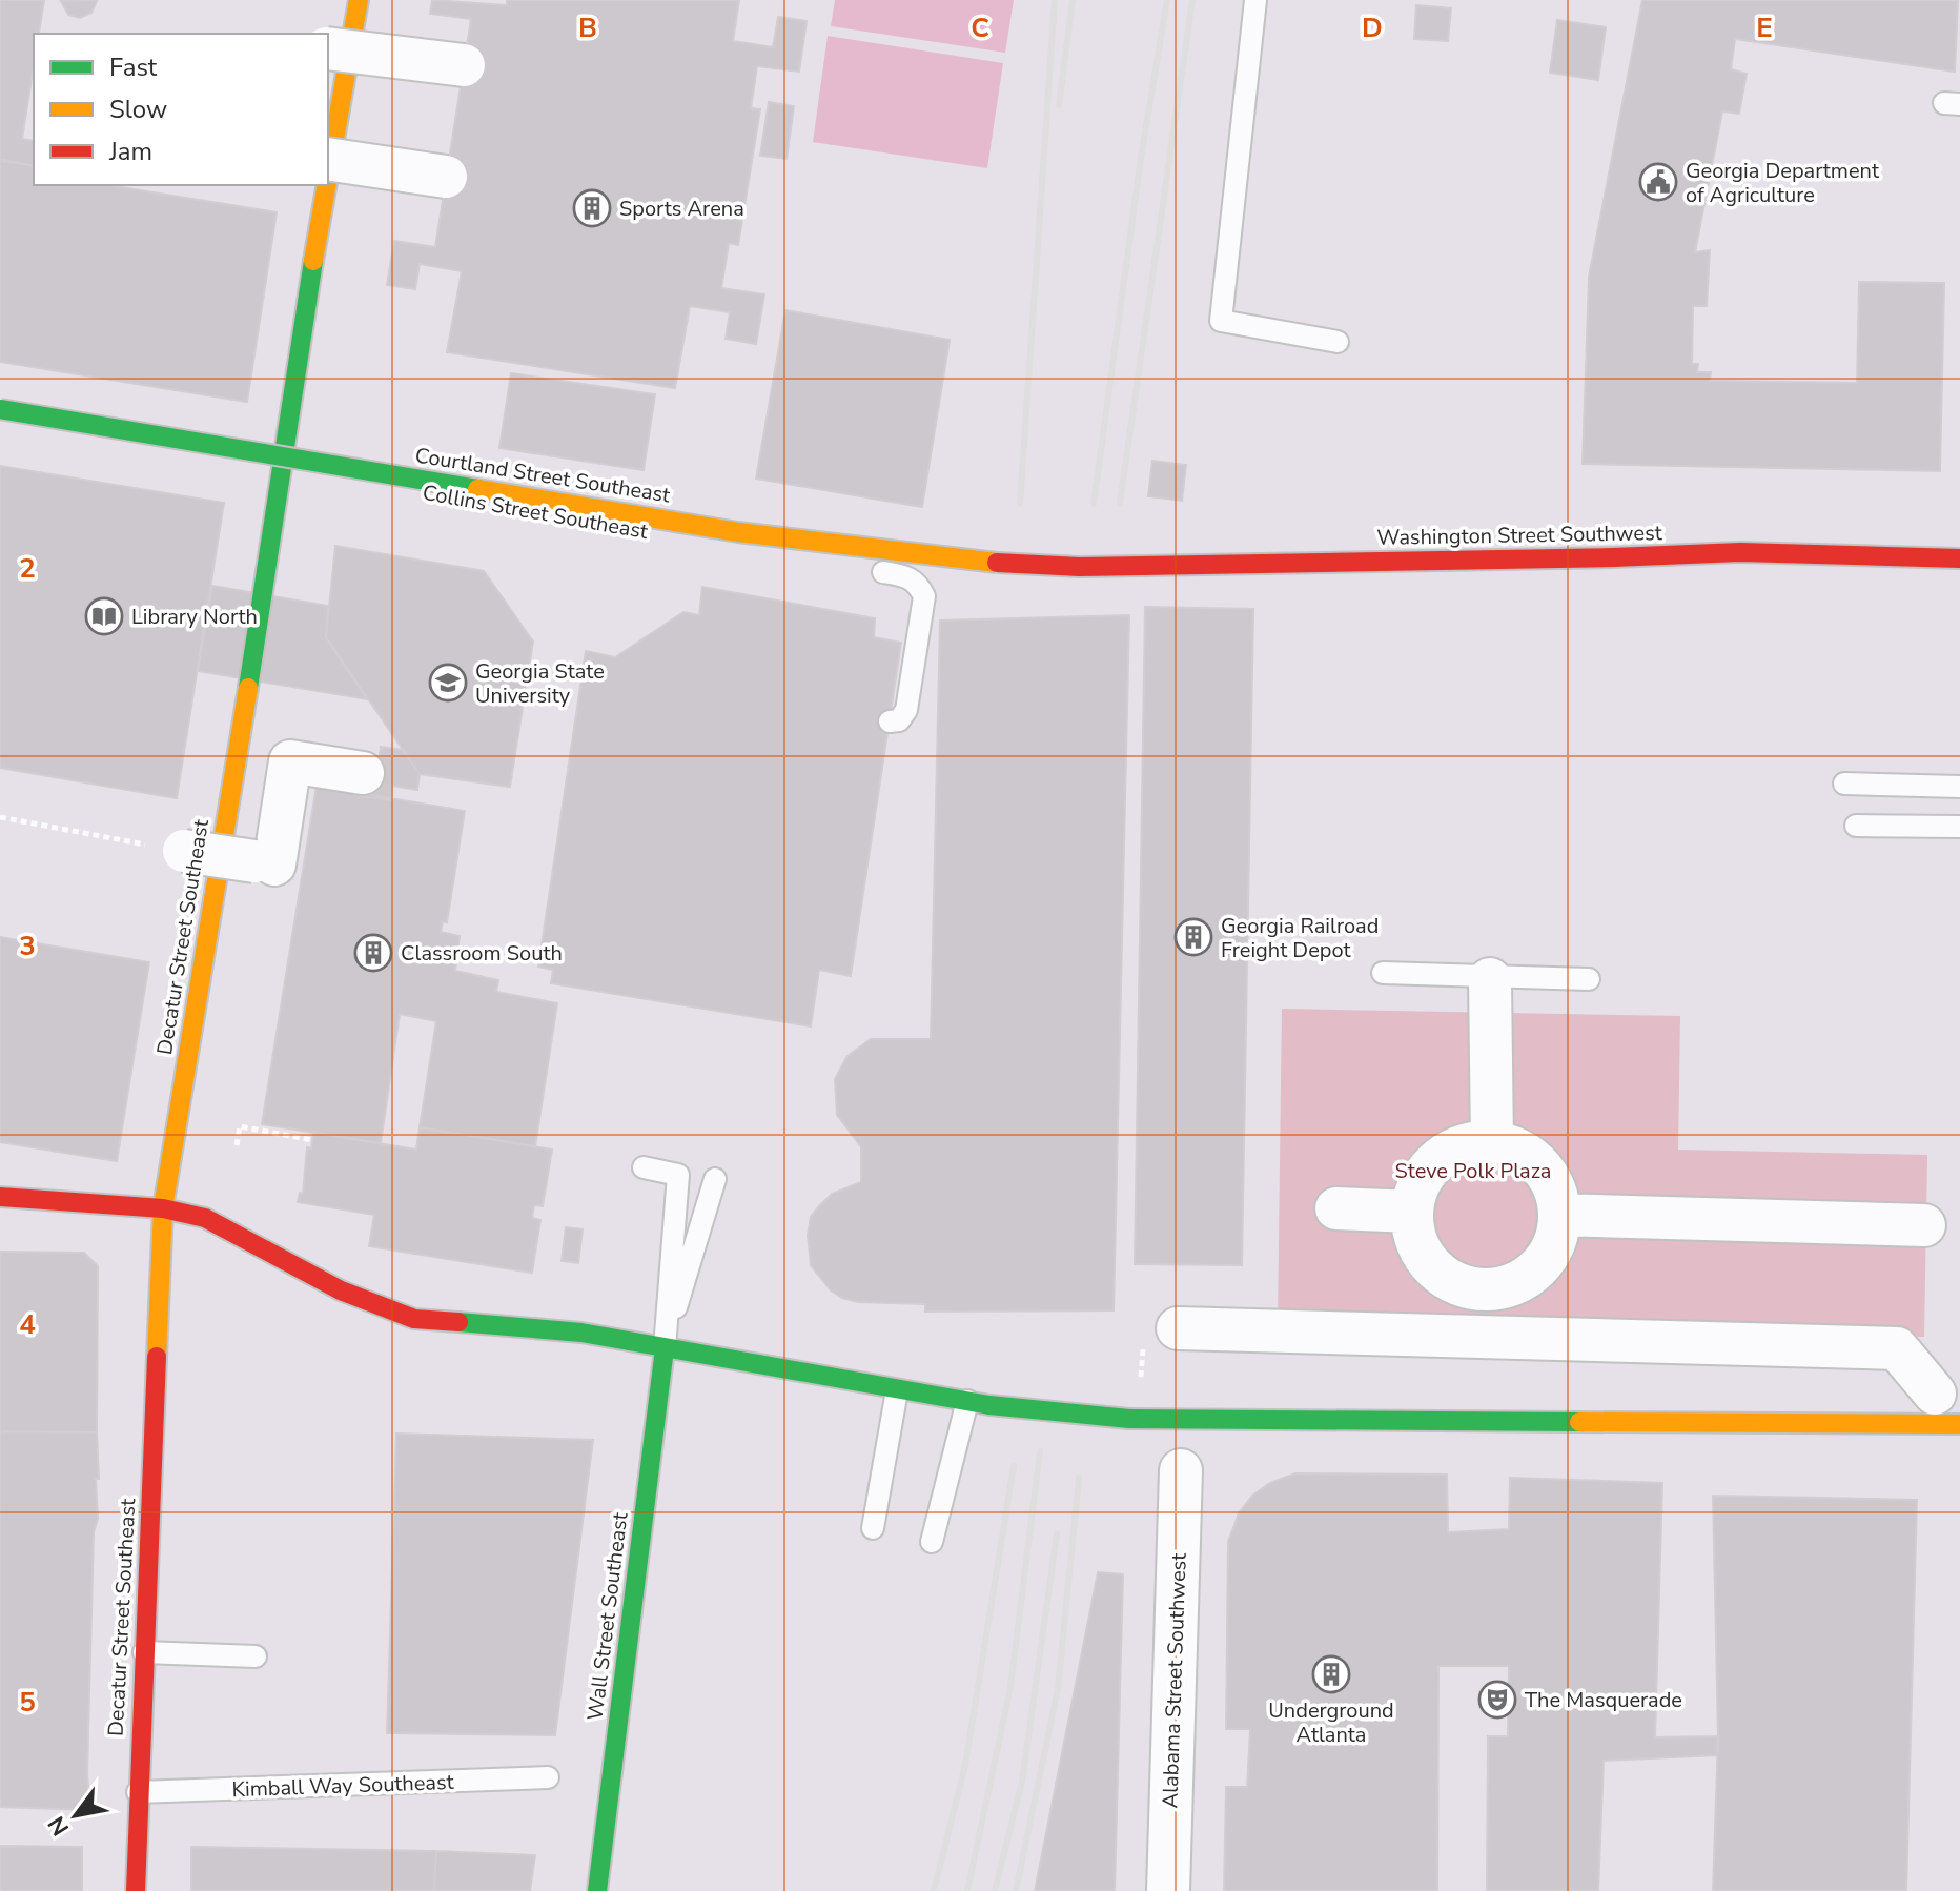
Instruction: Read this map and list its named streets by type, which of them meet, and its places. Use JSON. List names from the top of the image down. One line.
{"streets":{"main road":["Courtland Street Southeast","Washington Street Southwest","Decatur Street Southeast","Wall Street Southeast"],"street":["Alabama Street Southwest"],"lane":["Collins Street Southeast","Kimball Way Southeast"]},"crossings":[["Courtland Street Southeast","Washington Street Southwest"],["Collins Street Southeast","Decatur Street Southeast"],["Decatur Street Southeast","Kimball Way Southeast"]],"parks":["Steve Polk Plaza"],"places":{"public building":["Georgia Department of Agriculture"],"building":["Sports Arena","Georgia Railroad Freight Depot","Classroom South","Underground Atlanta"],"library":["Library North"],"school or university":["Georgia State University"],"theatre":["The Masquerade"]},"legend":["Fast","Slow","Jam"],"north":"bottom left","grid":{"columns":["B","C","D","E"],"rows":["2","3","4","5"]}}
